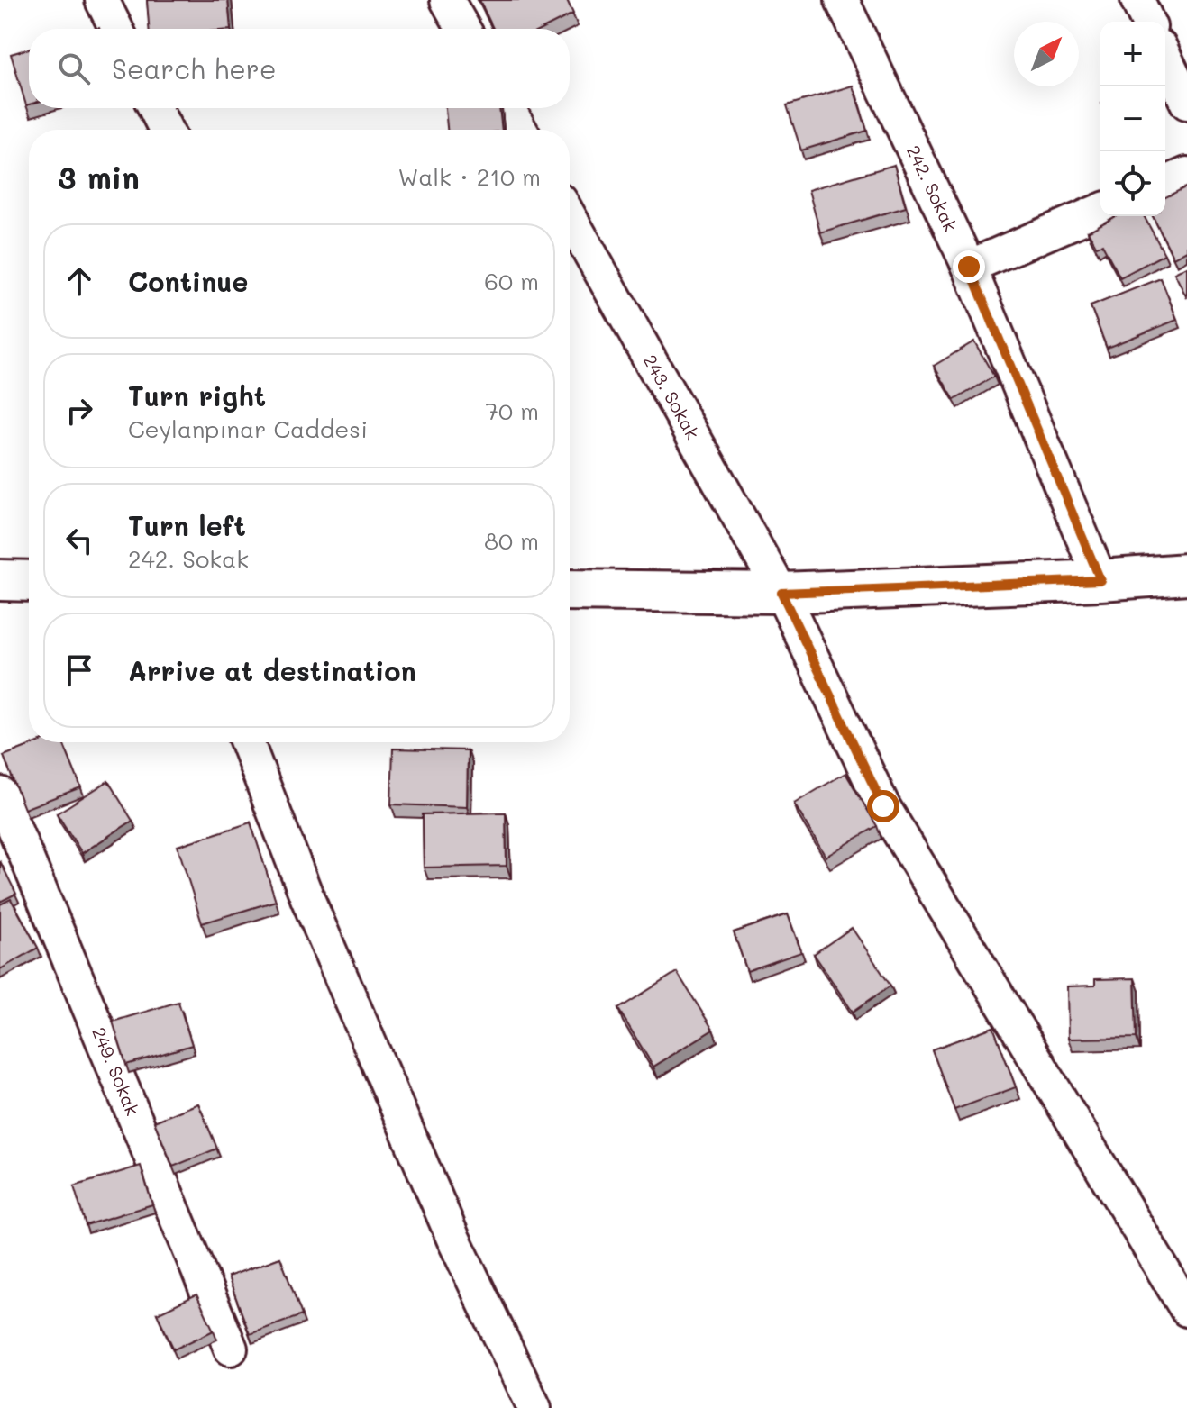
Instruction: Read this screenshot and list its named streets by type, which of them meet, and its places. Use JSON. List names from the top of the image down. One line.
{"streets":{"street":["242. Sokak","243. Sokak","249. Sokak"]},"north":"top right","page":{"map_buttons":["+","−"],"search":"Search here","heading":["3 min","Walk · 210 m"],"list":[["Continue","60 m"],["Turn right","Ceylanpınar Caddesi","70 m"],["Turn left","242. Sokak","80 m"],"Arrive at destination"]}}
